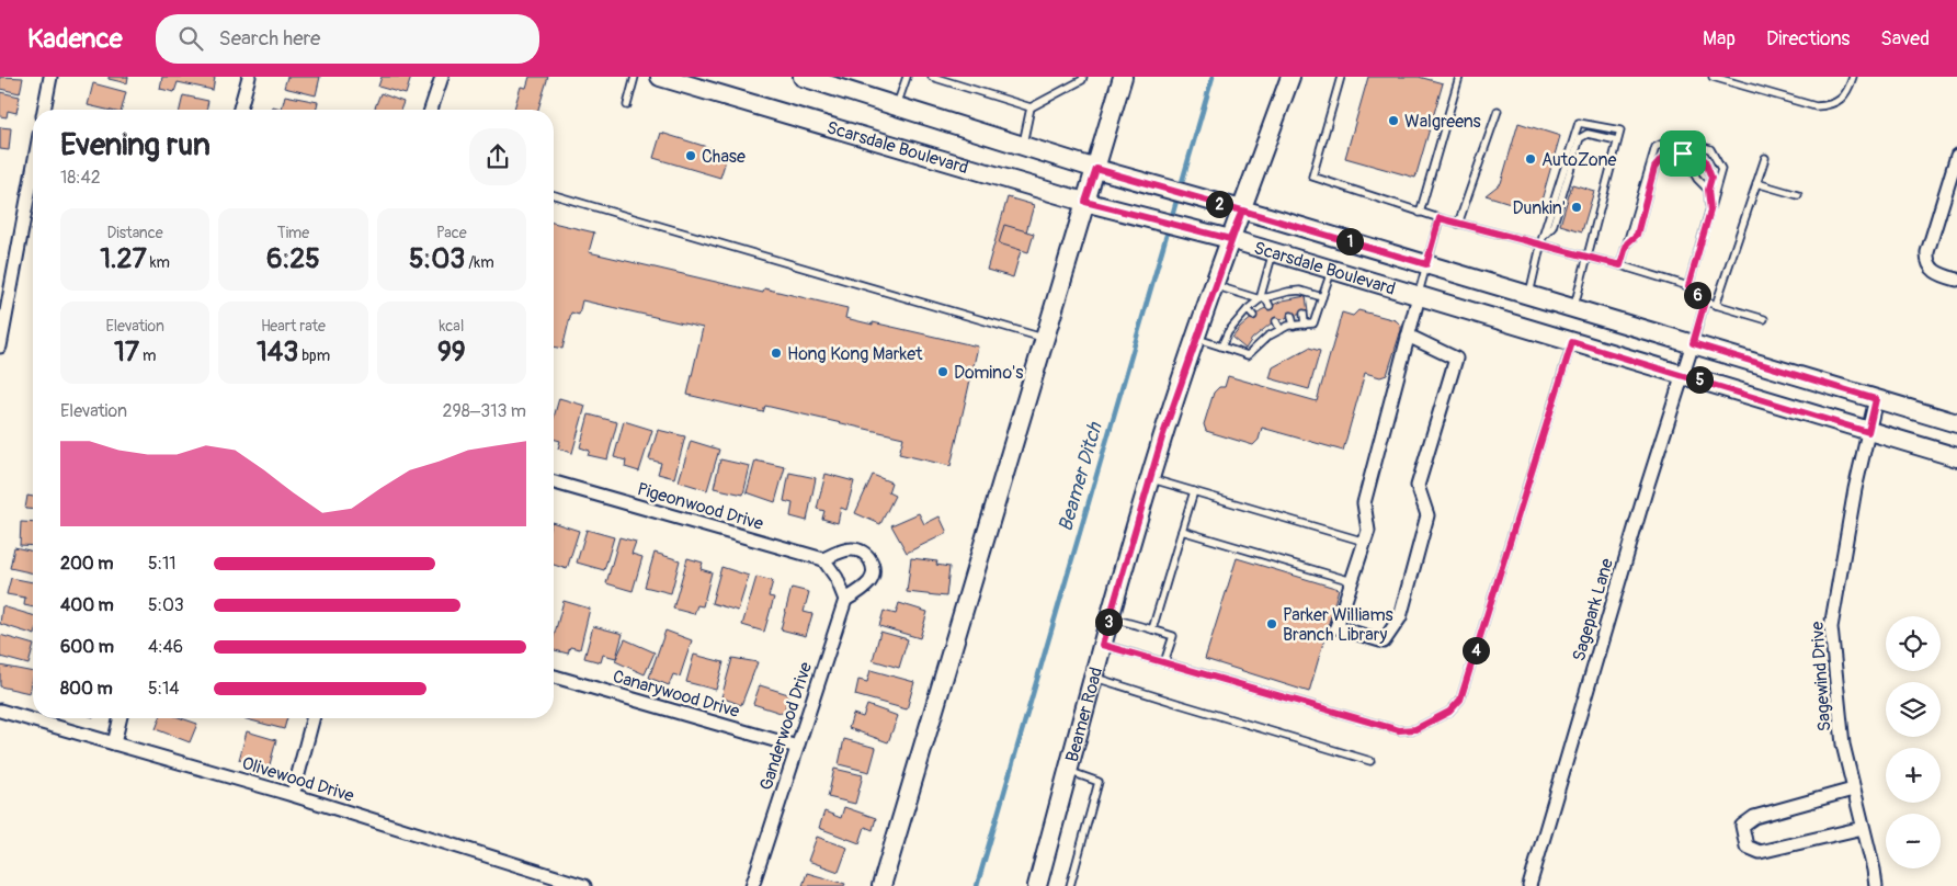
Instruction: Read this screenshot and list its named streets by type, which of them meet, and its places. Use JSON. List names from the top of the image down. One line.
{"streets":{"main road":["Scarsdale Boulevard","Beamer Road"],"street":["Pigeonwood Drive","Sagepark Lane","Sagewind Drive","Canarywood Drive","Ganderwood Drive","Olivewood Drive"]},"crossings":[["Scarsdale Boulevard","Sagepark Lane"],["Scarsdale Boulevard","Sagewind Drive"],["Scarsdale Boulevard","Beamer Road"],["Canarywood Drive","Ganderwood Drive"]],"water":["Beamer Ditch"],"places":["Walgreens","Chase","AutoZone","Dunkin'","Hong Kong Market","Domino's","Parker Williams Branch Library"],"page":{"header":"Kadence","search":"Search here","nav":["Map","Directions","Saved"],"heading":["Evening run","18:42"],"pins":["2","1","6","5","3","4"],"stats":[["Distance","1.27 km"],["Time","6:25"],["Pace","5:03 /km"],["Elevation","17 m"],["Heart rate","143 bpm"],["kcal","99"]],"chart":["Elevation","298–313 m"],"list":[{"name":"200 m","note":"5:11"},{"name":"400 m","note":"5:03"},{"name":"600 m","note":"4:46"},{"name":"800 m","note":"5:14"}],"map_buttons":["+","−"]}}
